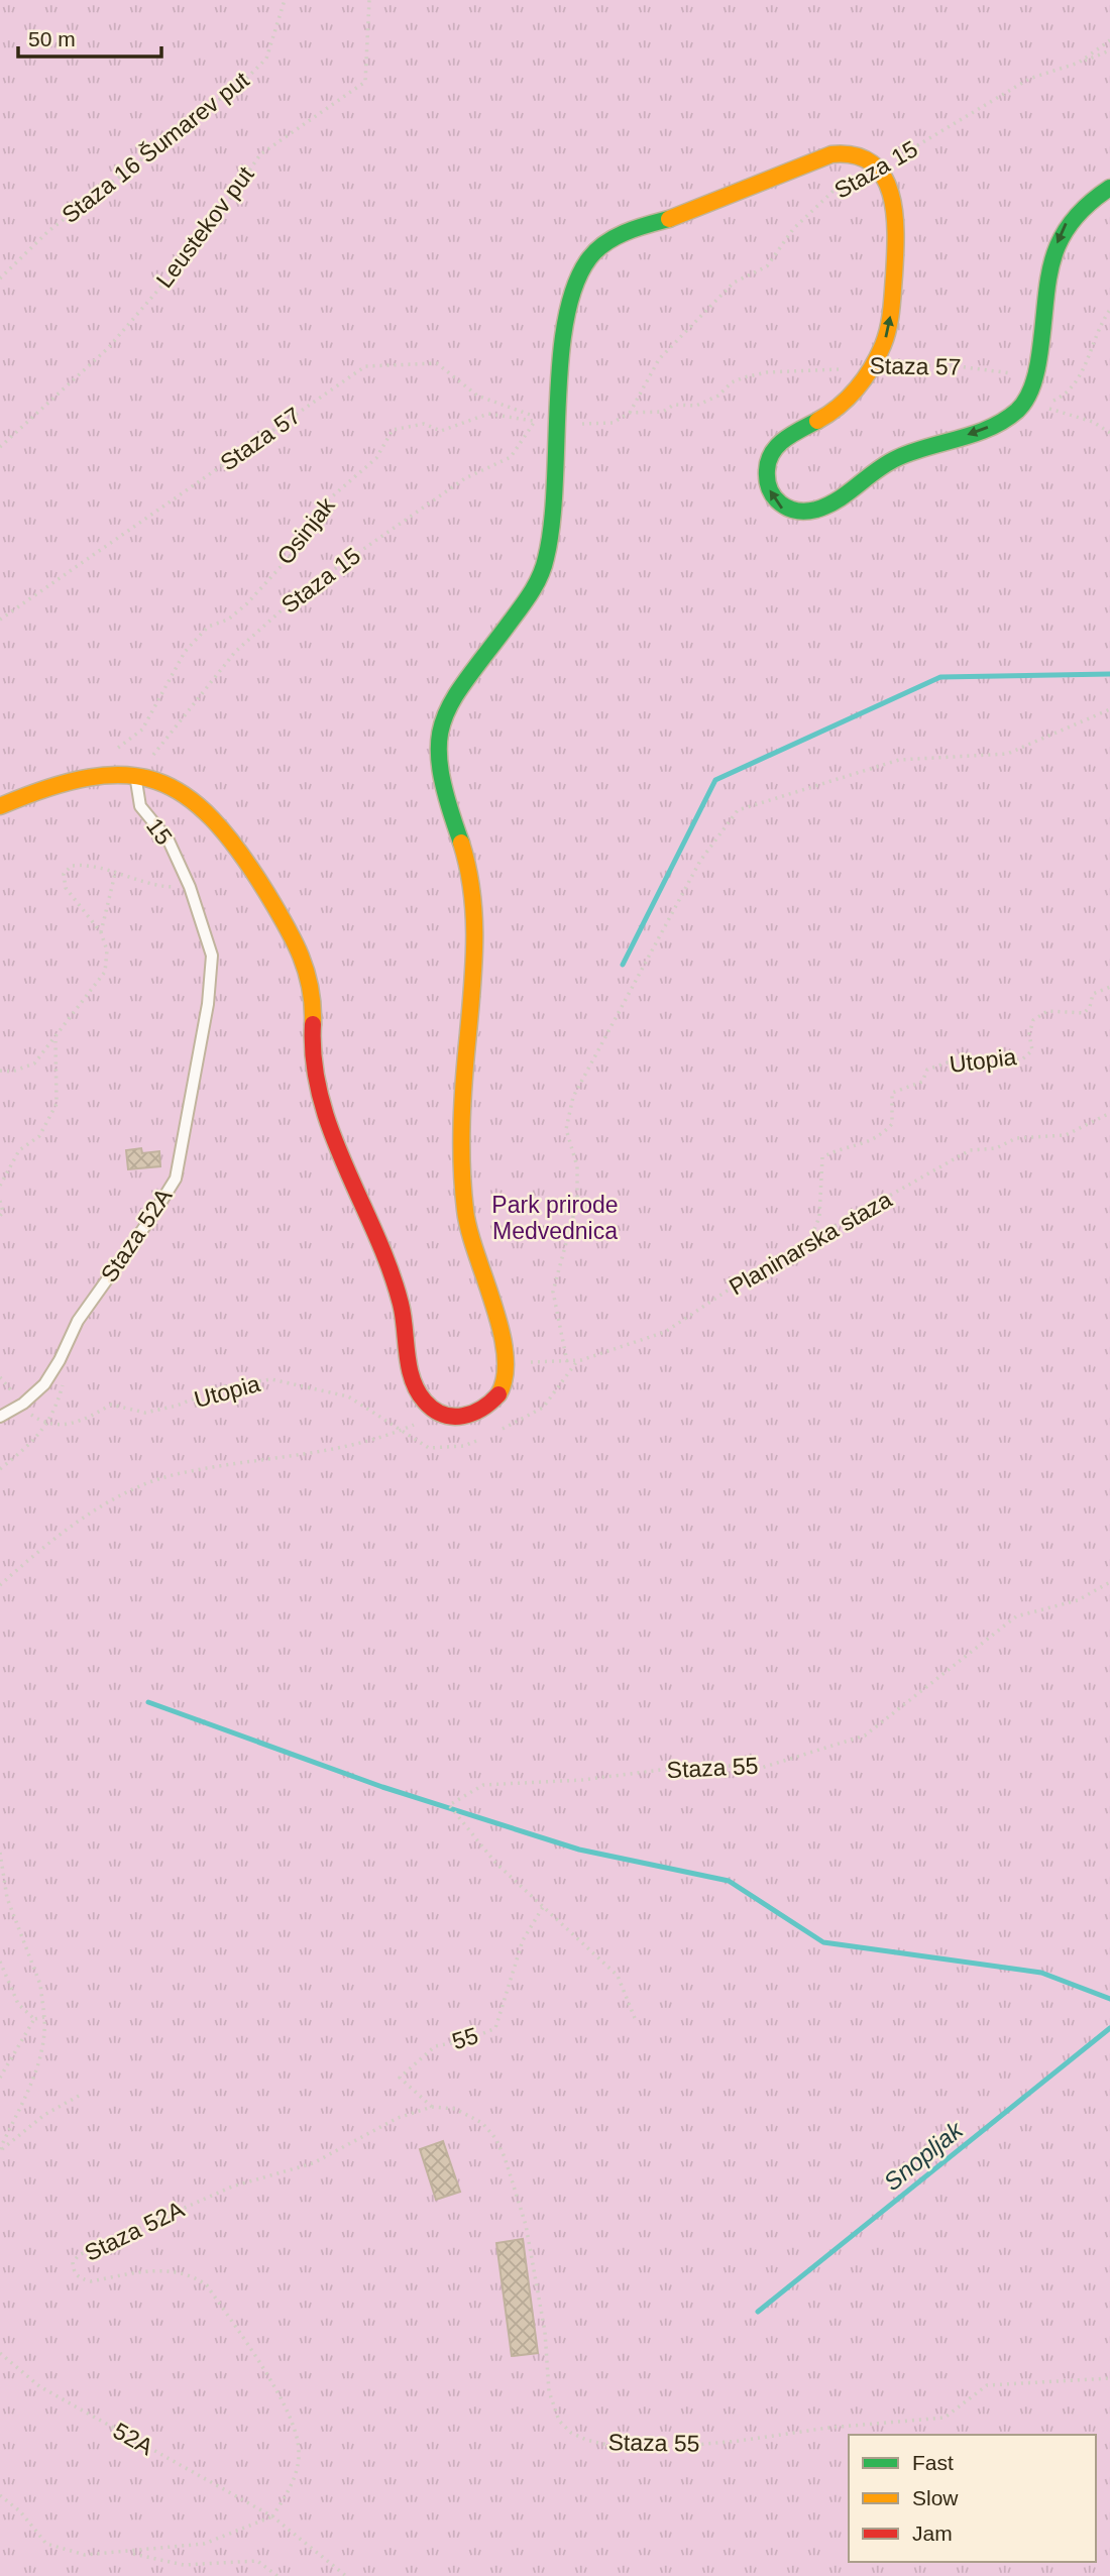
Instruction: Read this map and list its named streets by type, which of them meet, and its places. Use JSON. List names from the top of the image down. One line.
{"streets":{"lane":["15","Staza 52A"],"path":["Staza 16 Šumarev put","Staza 15","Leustekov put","Staza 57","Osinjak","Utopia","Planinarska staza","Staza 55","55","52A"]},"crossings":[["Staza 15","Staza 57"],["Staza 15","Osinjak"],["Staza 15","15"],["Staza 57","Osinjak"],["15","Staza 52A"],["Utopia","Planinarska staza"],["Staza 52A","Staza 55"],["Staza 52A","55"],["Staza 52A","52A"],["Staza 55","55"]],"water":["Snopljak"],"parks":["Park prirode Medvednica"],"legend":["Fast","Slow","Jam"],"scale_bar":"50 m"}
